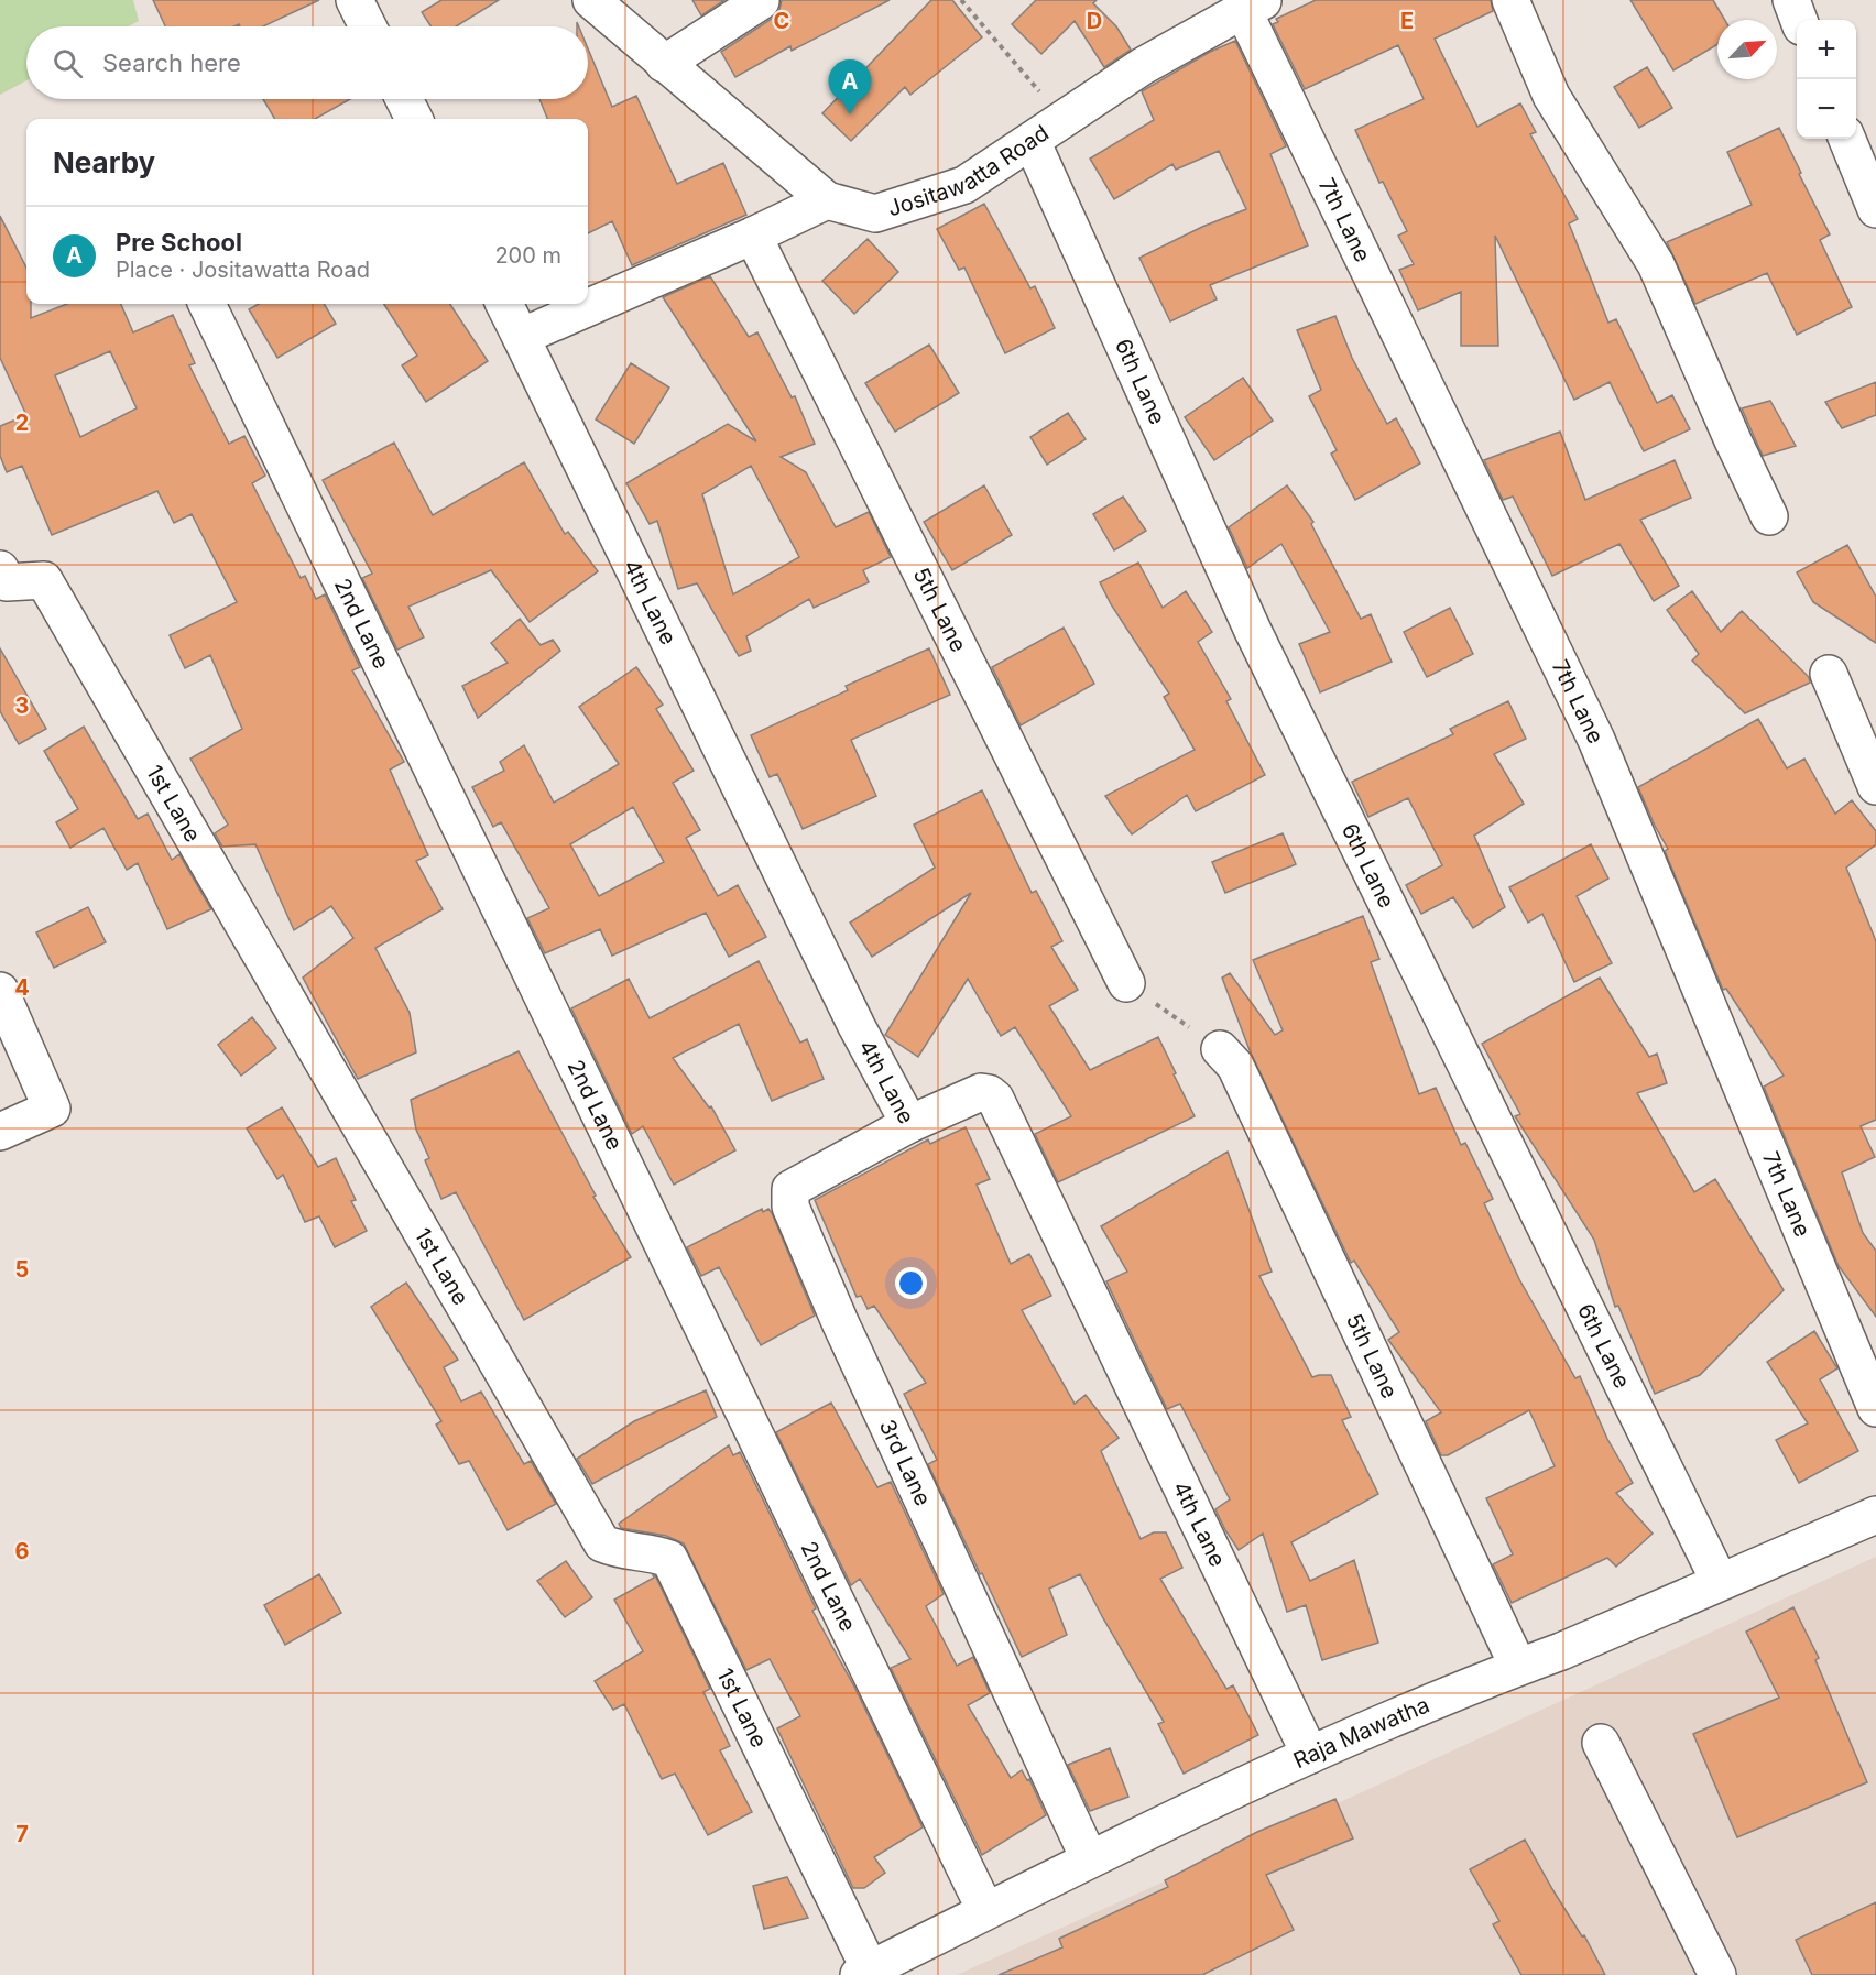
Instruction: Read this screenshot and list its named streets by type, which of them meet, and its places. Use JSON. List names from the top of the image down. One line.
{"streets":{"street":["Jositawatta Road","7th Lane","6th Lane","4th Lane","5th Lane","2nd Lane","1st Lane","3rd Lane","Raja Mawatha"]},"crossings":[["Jositawatta Road","7th Lane"],["Jositawatta Road","6th Lane"],["6th Lane","Raja Mawatha"],["4th Lane","3rd Lane"],["4th Lane","Raja Mawatha"],["5th Lane","Raja Mawatha"],["2nd Lane","Raja Mawatha"],["1st Lane","Raja Mawatha"],["3rd Lane","Raja Mawatha"]],"north":"top right","page":{"map_buttons":["+","−"],"search":"Search here","pins":"A","heading":"Nearby","list":[{"mark":"A","name":"Pre School","note":"Place · Jositawatta Road","value":"200 m"}]},"grid":{"columns":["C","D","E"],"rows":["2","3","4","5","6","7"]}}
